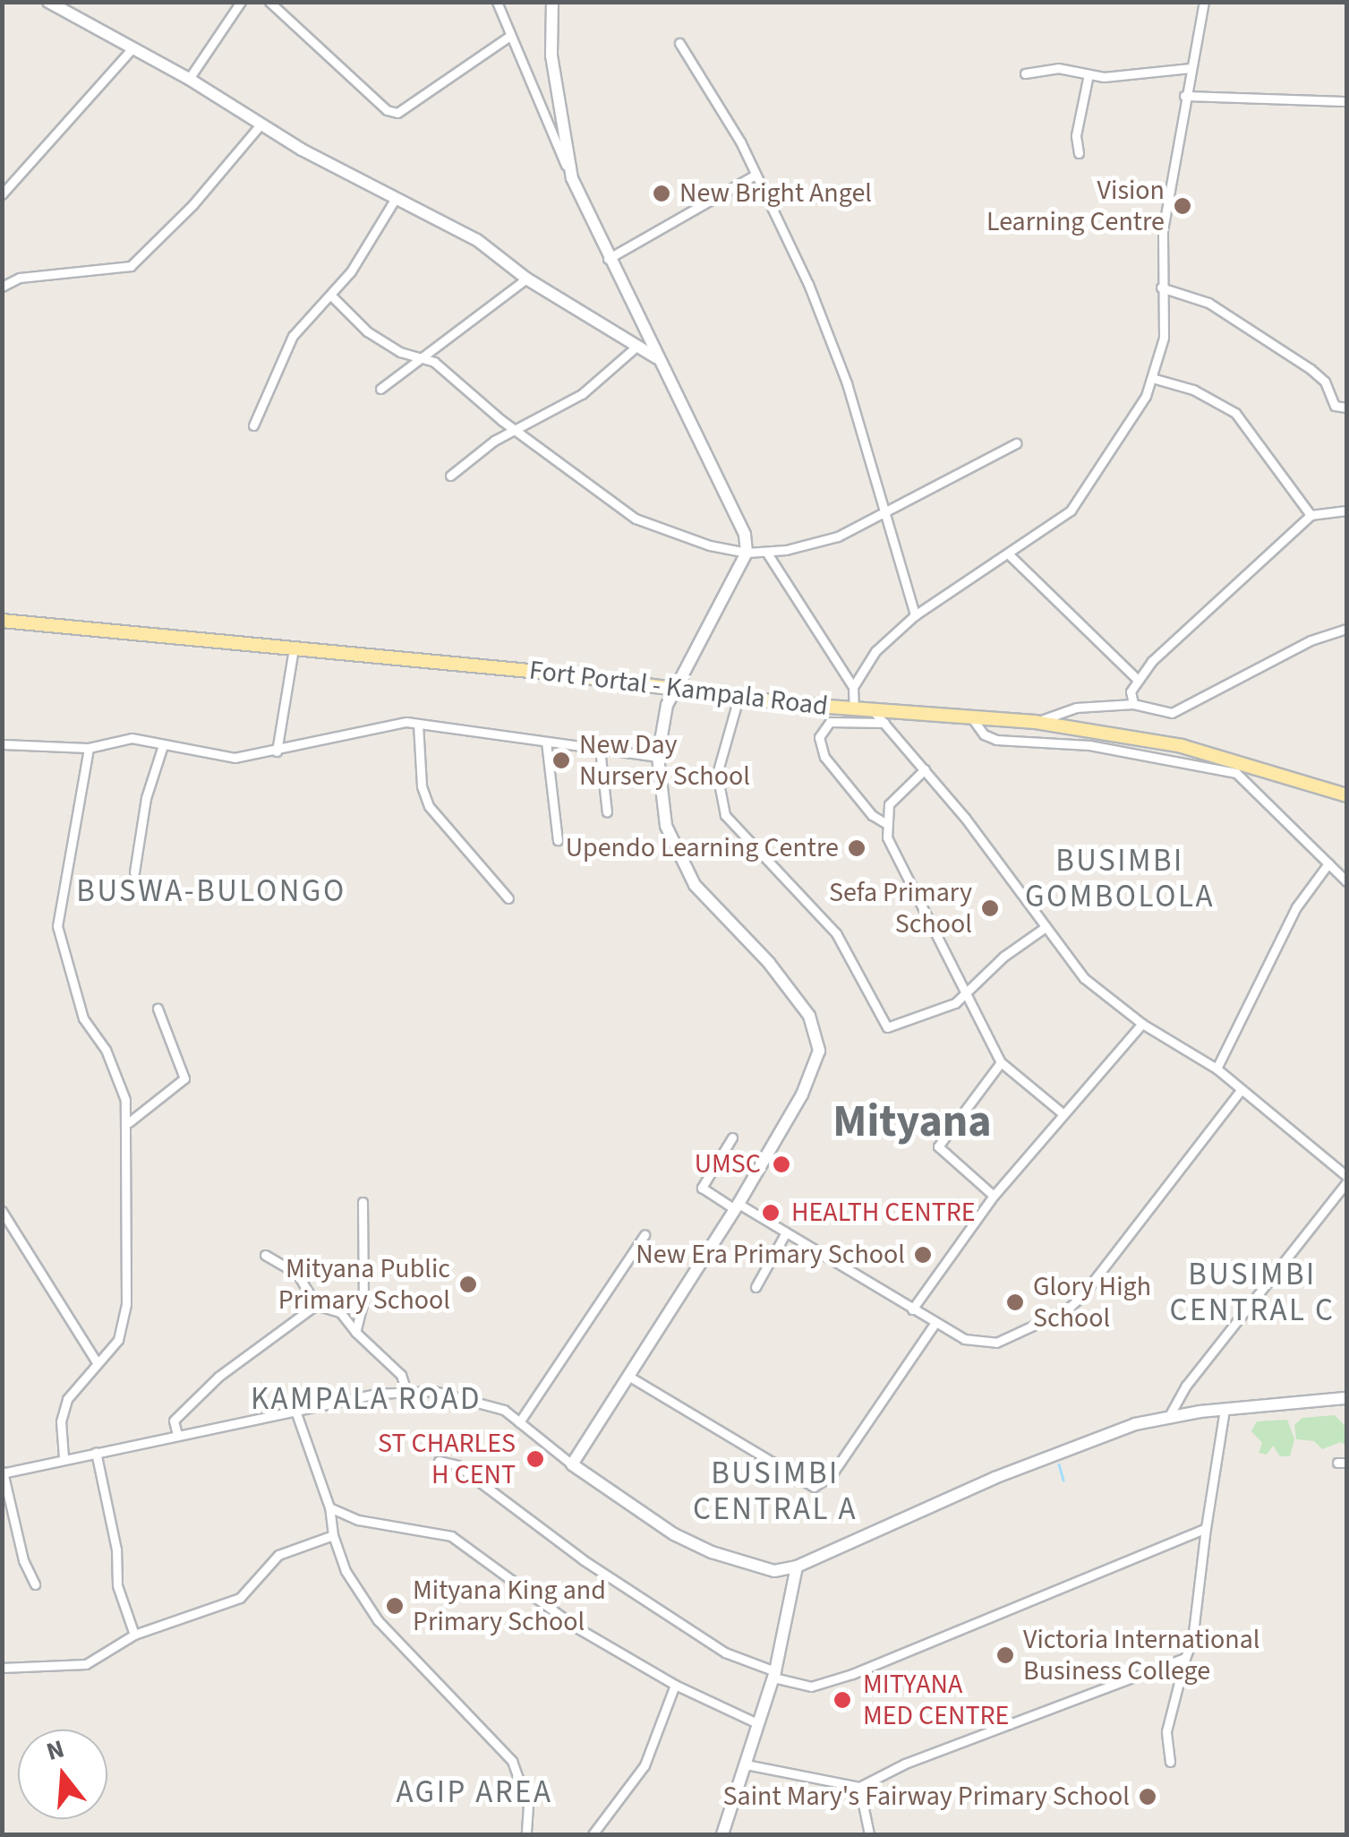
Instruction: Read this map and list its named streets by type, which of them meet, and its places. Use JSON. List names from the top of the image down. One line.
{"streets":{"main road":["Fort Portal - Kampala Road"]},"districts":["BUSIMBI GOMBOLOLA","BUSWA-BULONGO","Mityana","BUSIMBI CENTRAL C","KAMPALA ROAD","BUSIMBI CENTRAL A","AGIP AREA"],"places":["New Bright Angel","Vision Learning Centre","New Day Nursery School","Upendo Learning Centre","Sefa Primary School","UMSC","HEALTH CENTRE","New Era Primary School","Mityana Public Primary School","Glory High School","ST CHARLES H CENT","Mityana King and Primary School","Victoria International Business College","MITYANA MED CENTRE","Saint Mary's Fairway Primary School"],"north":"top"}
